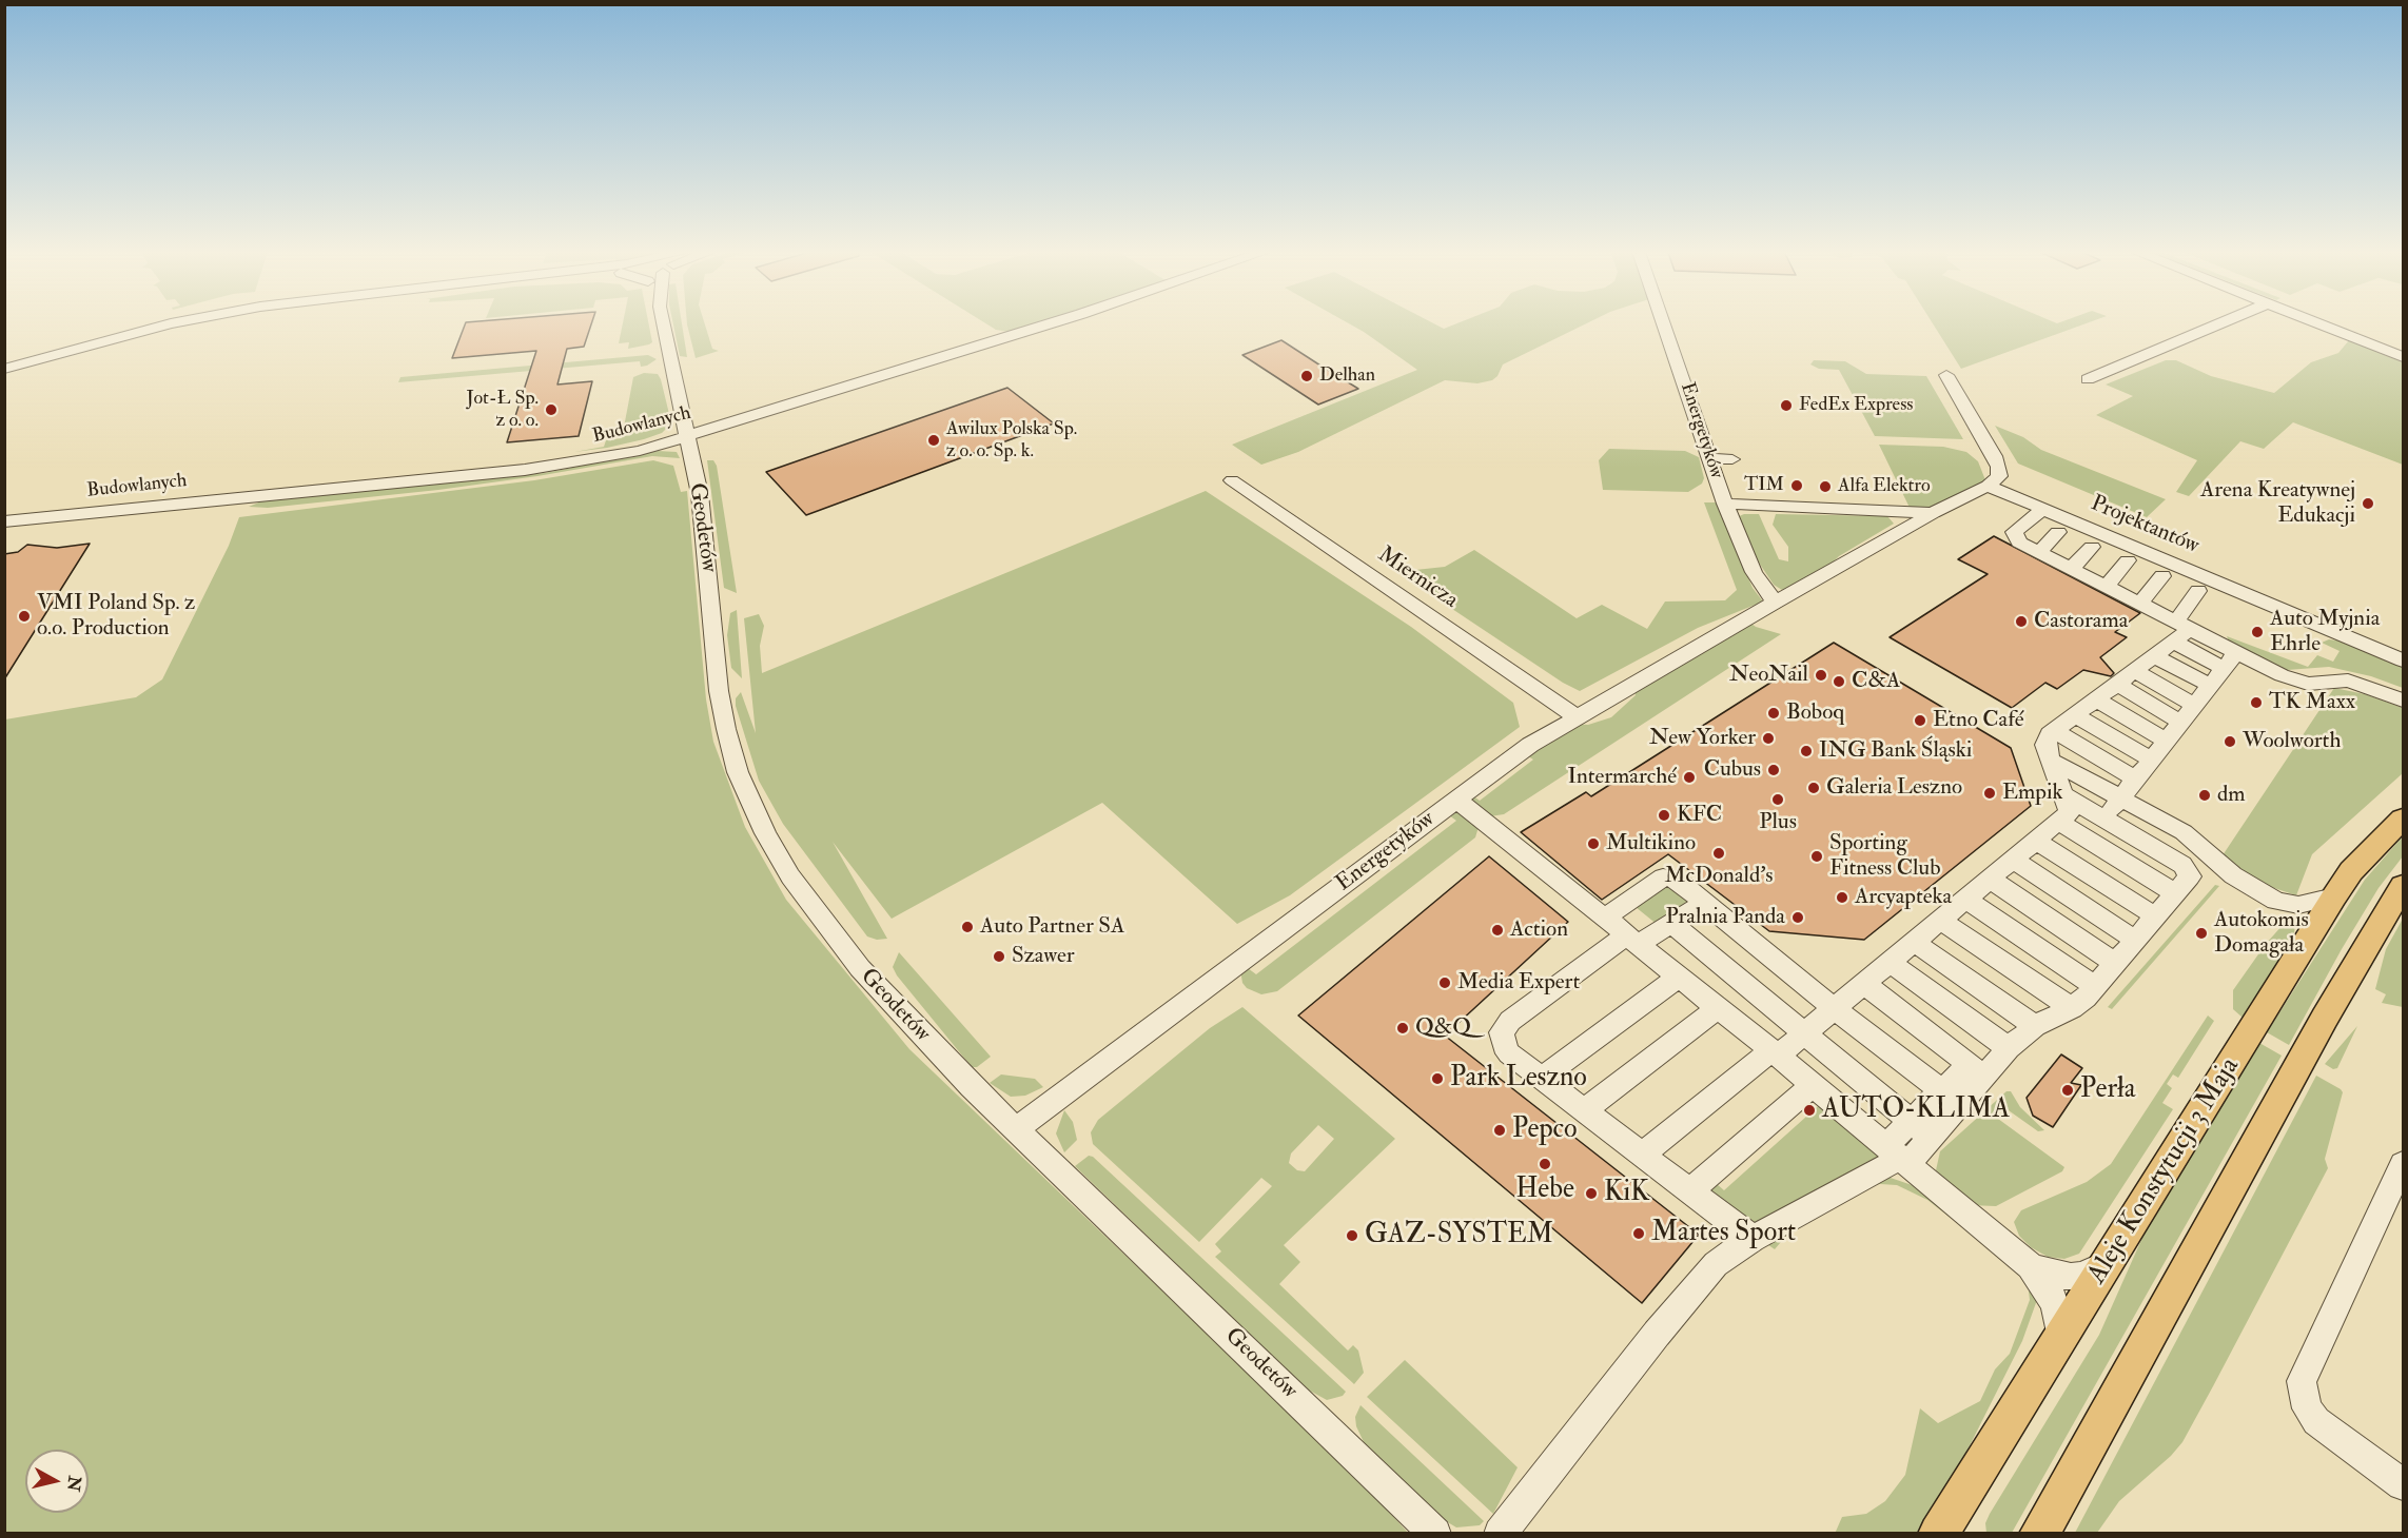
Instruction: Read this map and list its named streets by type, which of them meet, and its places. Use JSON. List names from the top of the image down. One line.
{"streets":{"main road":["Aleje Konstytucji 3 Maja"],"street":["Budowlanych","Energetyków","Projektantów","Geodetów","Miernicza"]},"crossings":[["Budowlanych","Geodetów"],["Energetyków","Projektantów"],["Energetyków","Geodetów"],["Energetyków","Miernicza"]],"places":["Delhan","FedEx Express","Jot-Ł Sp. z o. o.","Awilux Polska Sp. z o. o. Sp. k.","TIM","Alfa Elektro","Arena Kreatywnej Edukacji","VMI Poland Sp. z o.o. Production","Castorama","Auto Myjnia Ehrle","NeoNail","C&A","TK Maxx","Boboq","Etno Café","New Yorker","Woolworth","ING Bank Śląski","Cubus","Intermarché","Galeria Leszno","Empik","dm","Plus","KFC","Multikino","McDonald's","Sporting Fitness Club","Arcyapteka","Pralnia Panda","Auto Partner SA","Action","Autokomis Domagała","Szawer","Media Expert","Q&Q","Park Leszno","Perła","AUTO-KLIMA","Pepco","Hebe","KiK","Martes Sport","GAZ-SYSTEM"],"north":"right"}
